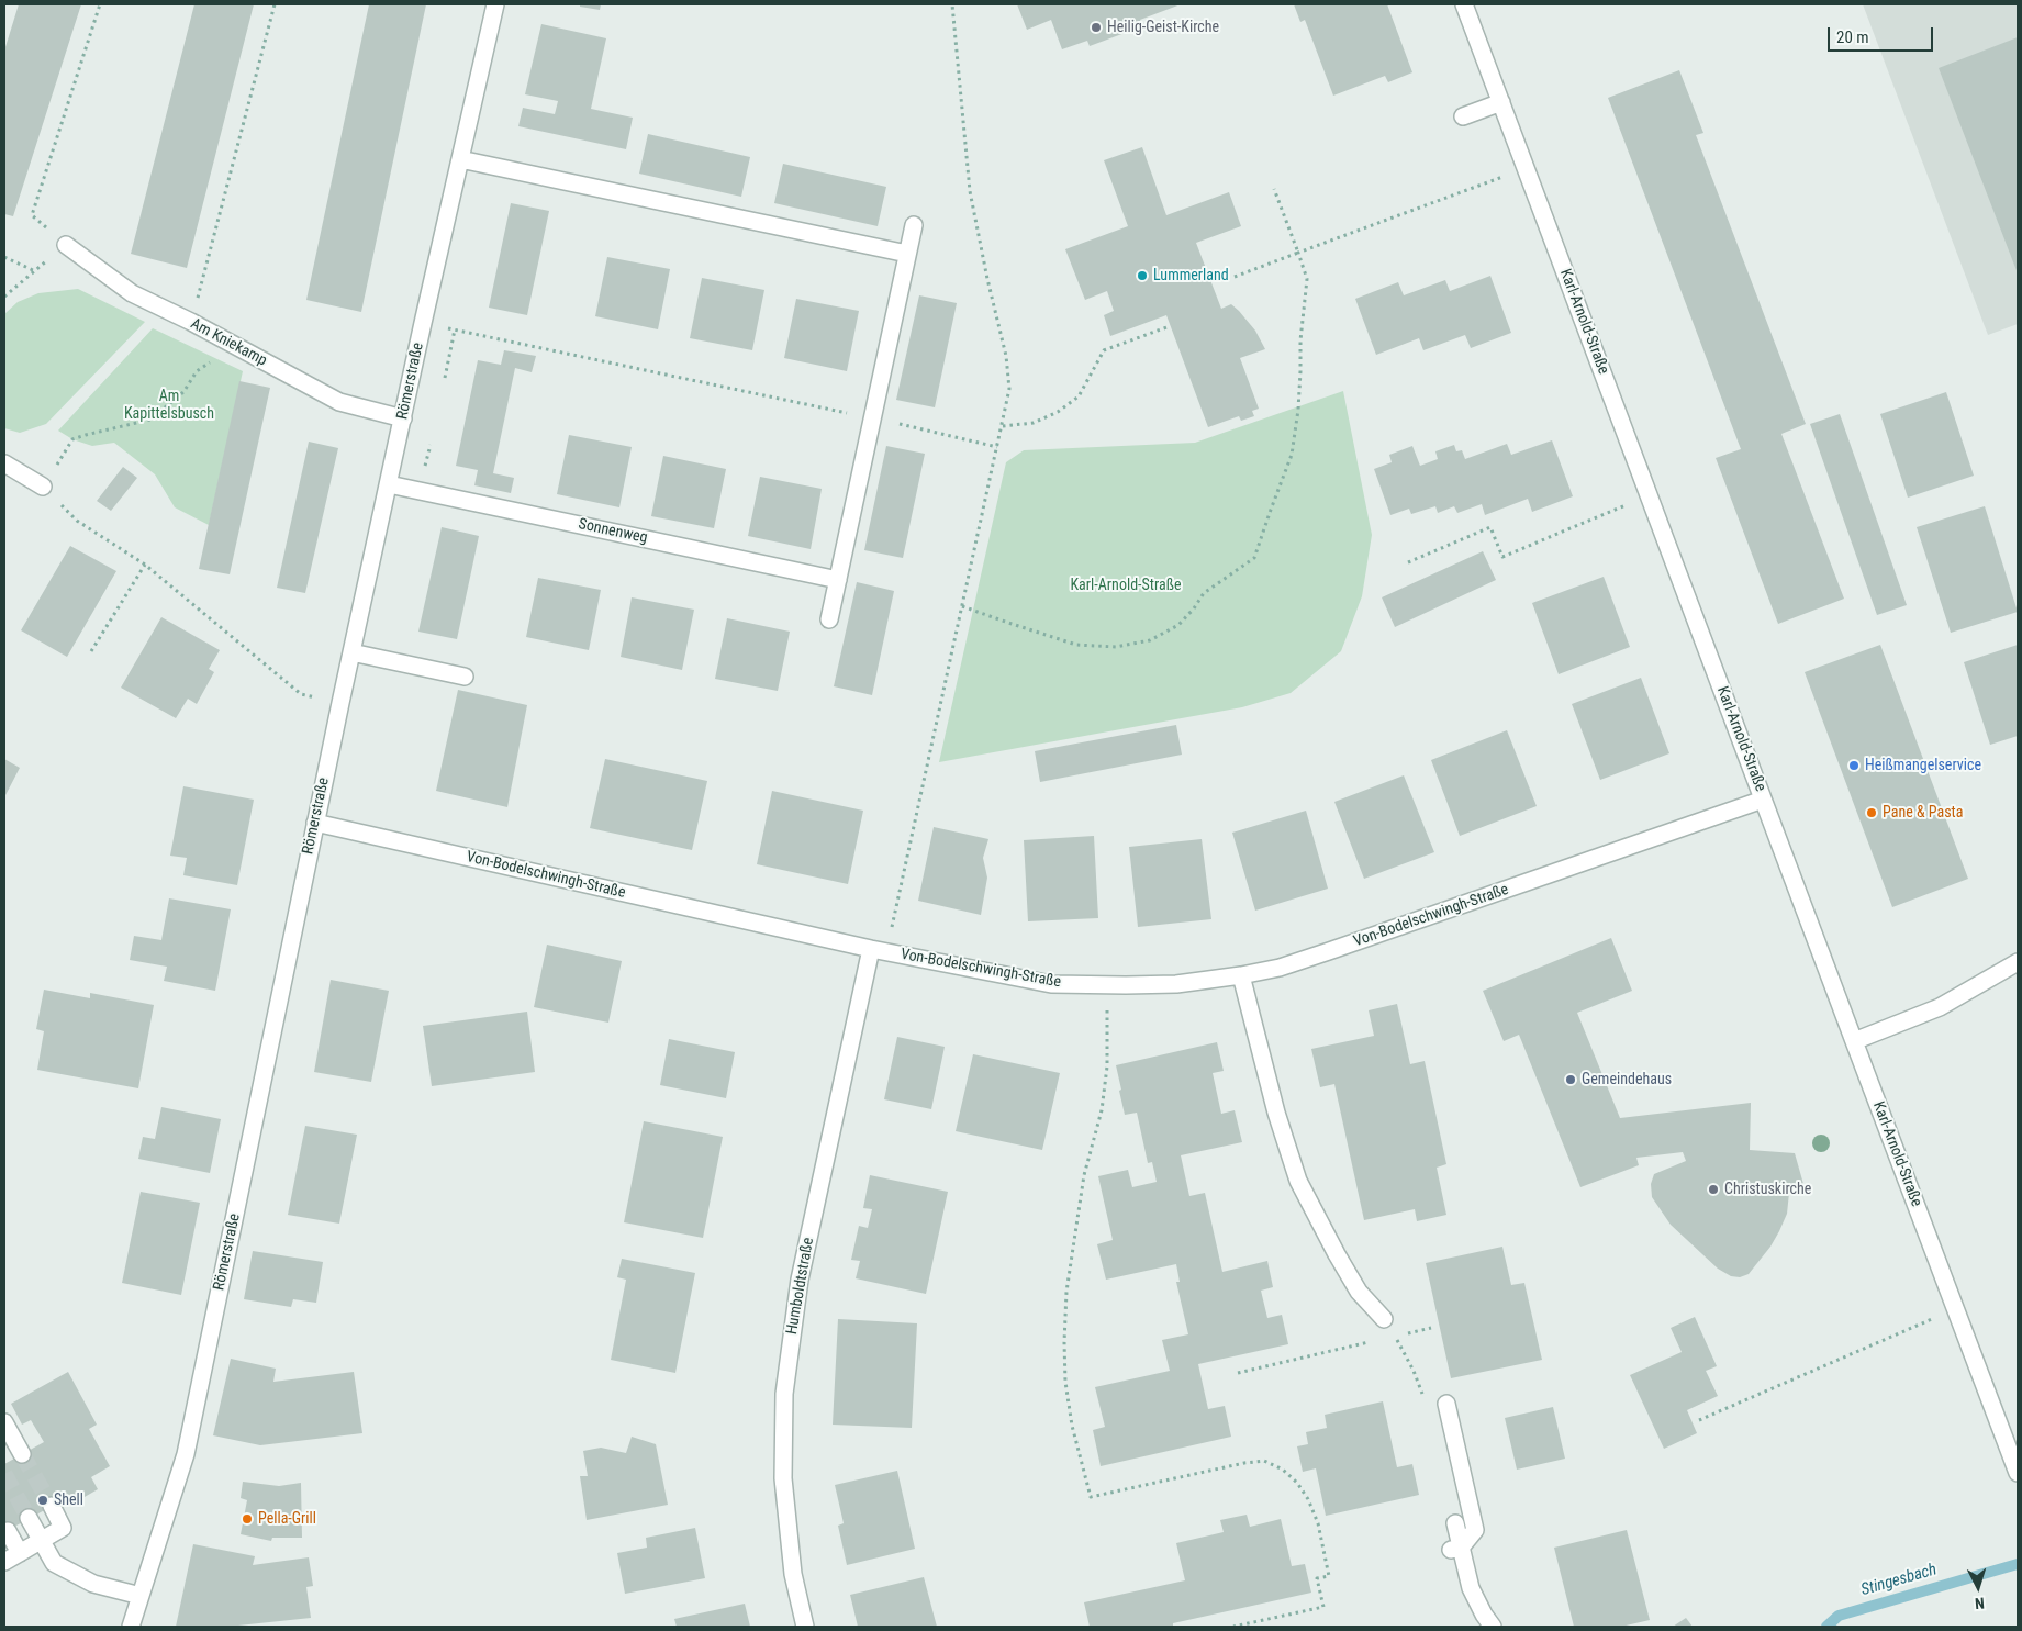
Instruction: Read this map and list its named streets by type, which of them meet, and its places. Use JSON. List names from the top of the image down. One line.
{"streets":{"street":["Karl-Arnold-Straße","Am Kniekamp","Römerstraße","Sonnenweg","Von-Bodelschwingh-Straße","Humboldtstraße"]},"crossings":[["Karl-Arnold-Straße","Von-Bodelschwingh-Straße"],["Am Kniekamp","Römerstraße"],["Römerstraße","Sonnenweg"],["Römerstraße","Von-Bodelschwingh-Straße"],["Von-Bodelschwingh-Straße","Humboldtstraße"]],"water":["Stingesbach"],"parks":["Am Kapittelsbusch","Karl-Arnold-Straße"],"places":["Heilig-Geist-Kirche","Lummerland","Heißmangelservice","Pane & Pasta","Gemeindehaus","Christuskirche","Shell","Pella-Grill"],"scale_bar":"20 m","north":"bottom"}
